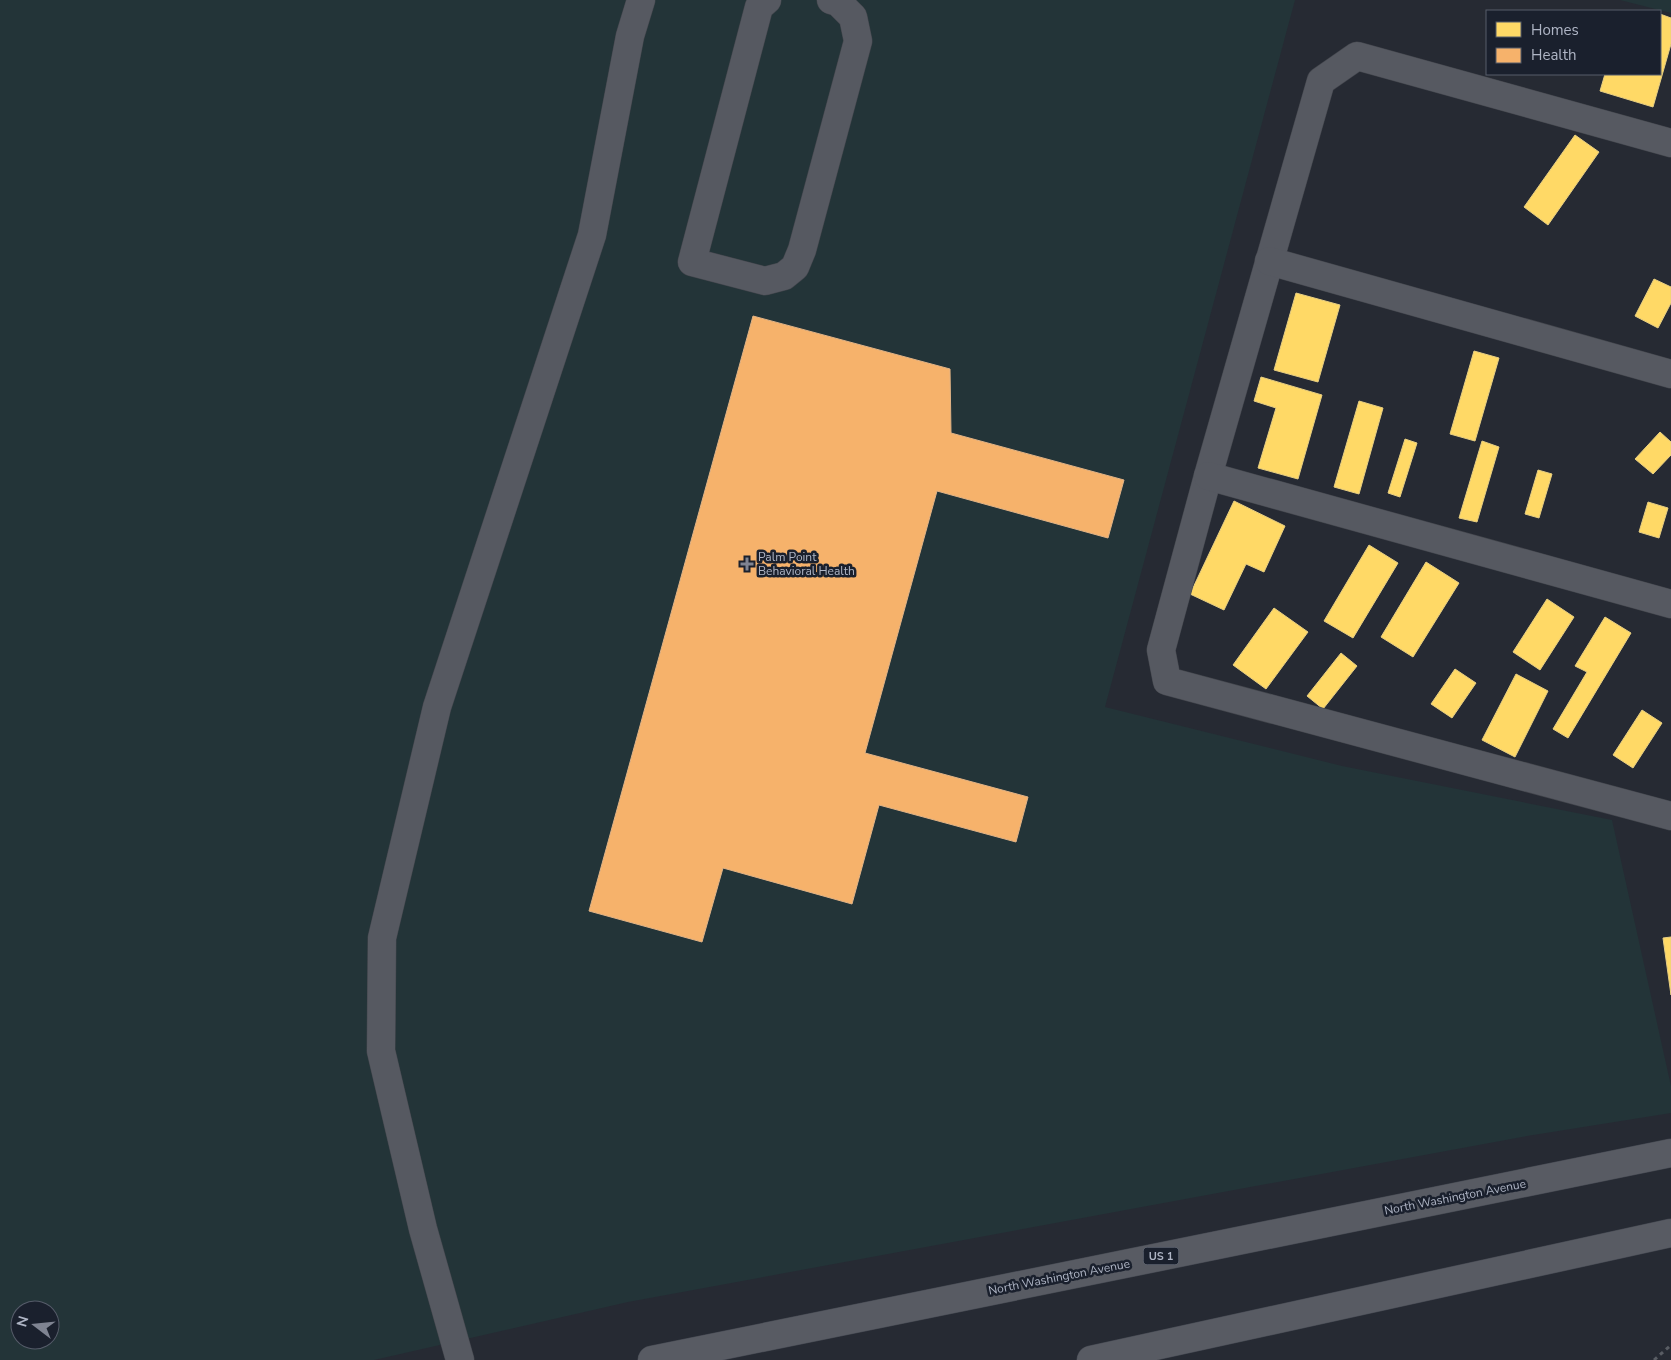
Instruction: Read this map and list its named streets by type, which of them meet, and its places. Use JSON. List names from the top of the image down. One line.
{"streets":{"main road":["North Washington Avenue","US 1"]},"places":{"health":["Palm Point Behavioral Health"]},"legend":["Homes","Health"],"north":"left"}
